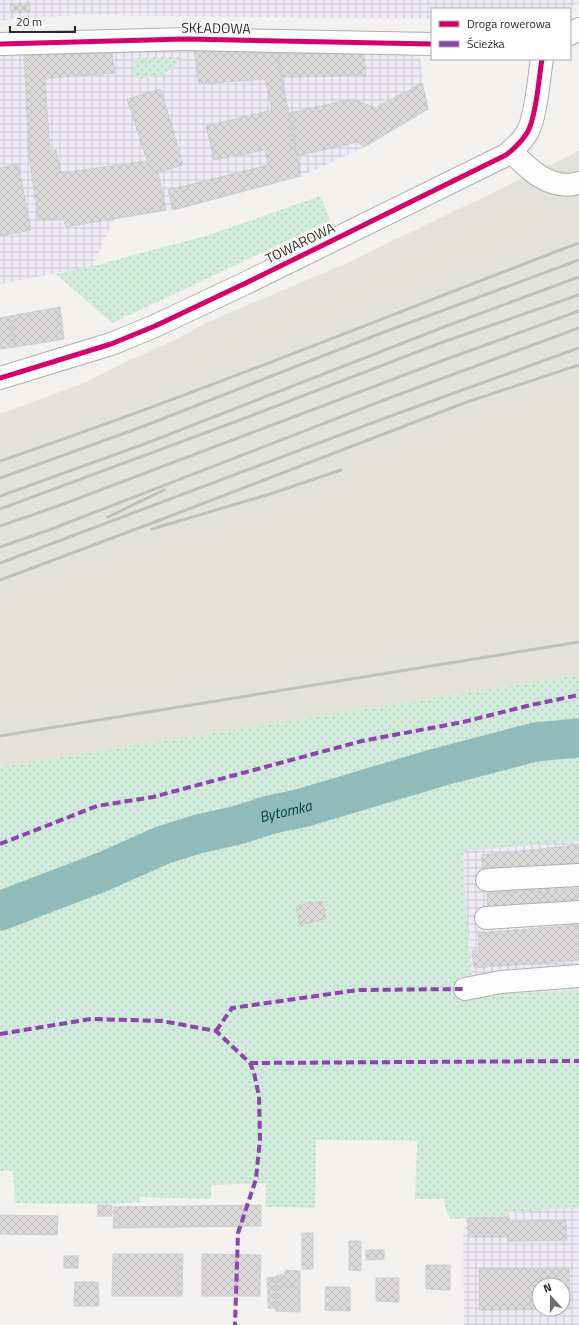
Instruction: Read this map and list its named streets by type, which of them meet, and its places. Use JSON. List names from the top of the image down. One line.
{"streets":{"street":["SKŁADOWA","TOWAROWA"]},"water":["Bytomka"],"legend":["Droga rowerowa","Ścieżka"],"scale_bar":"20 m","north":"top"}
